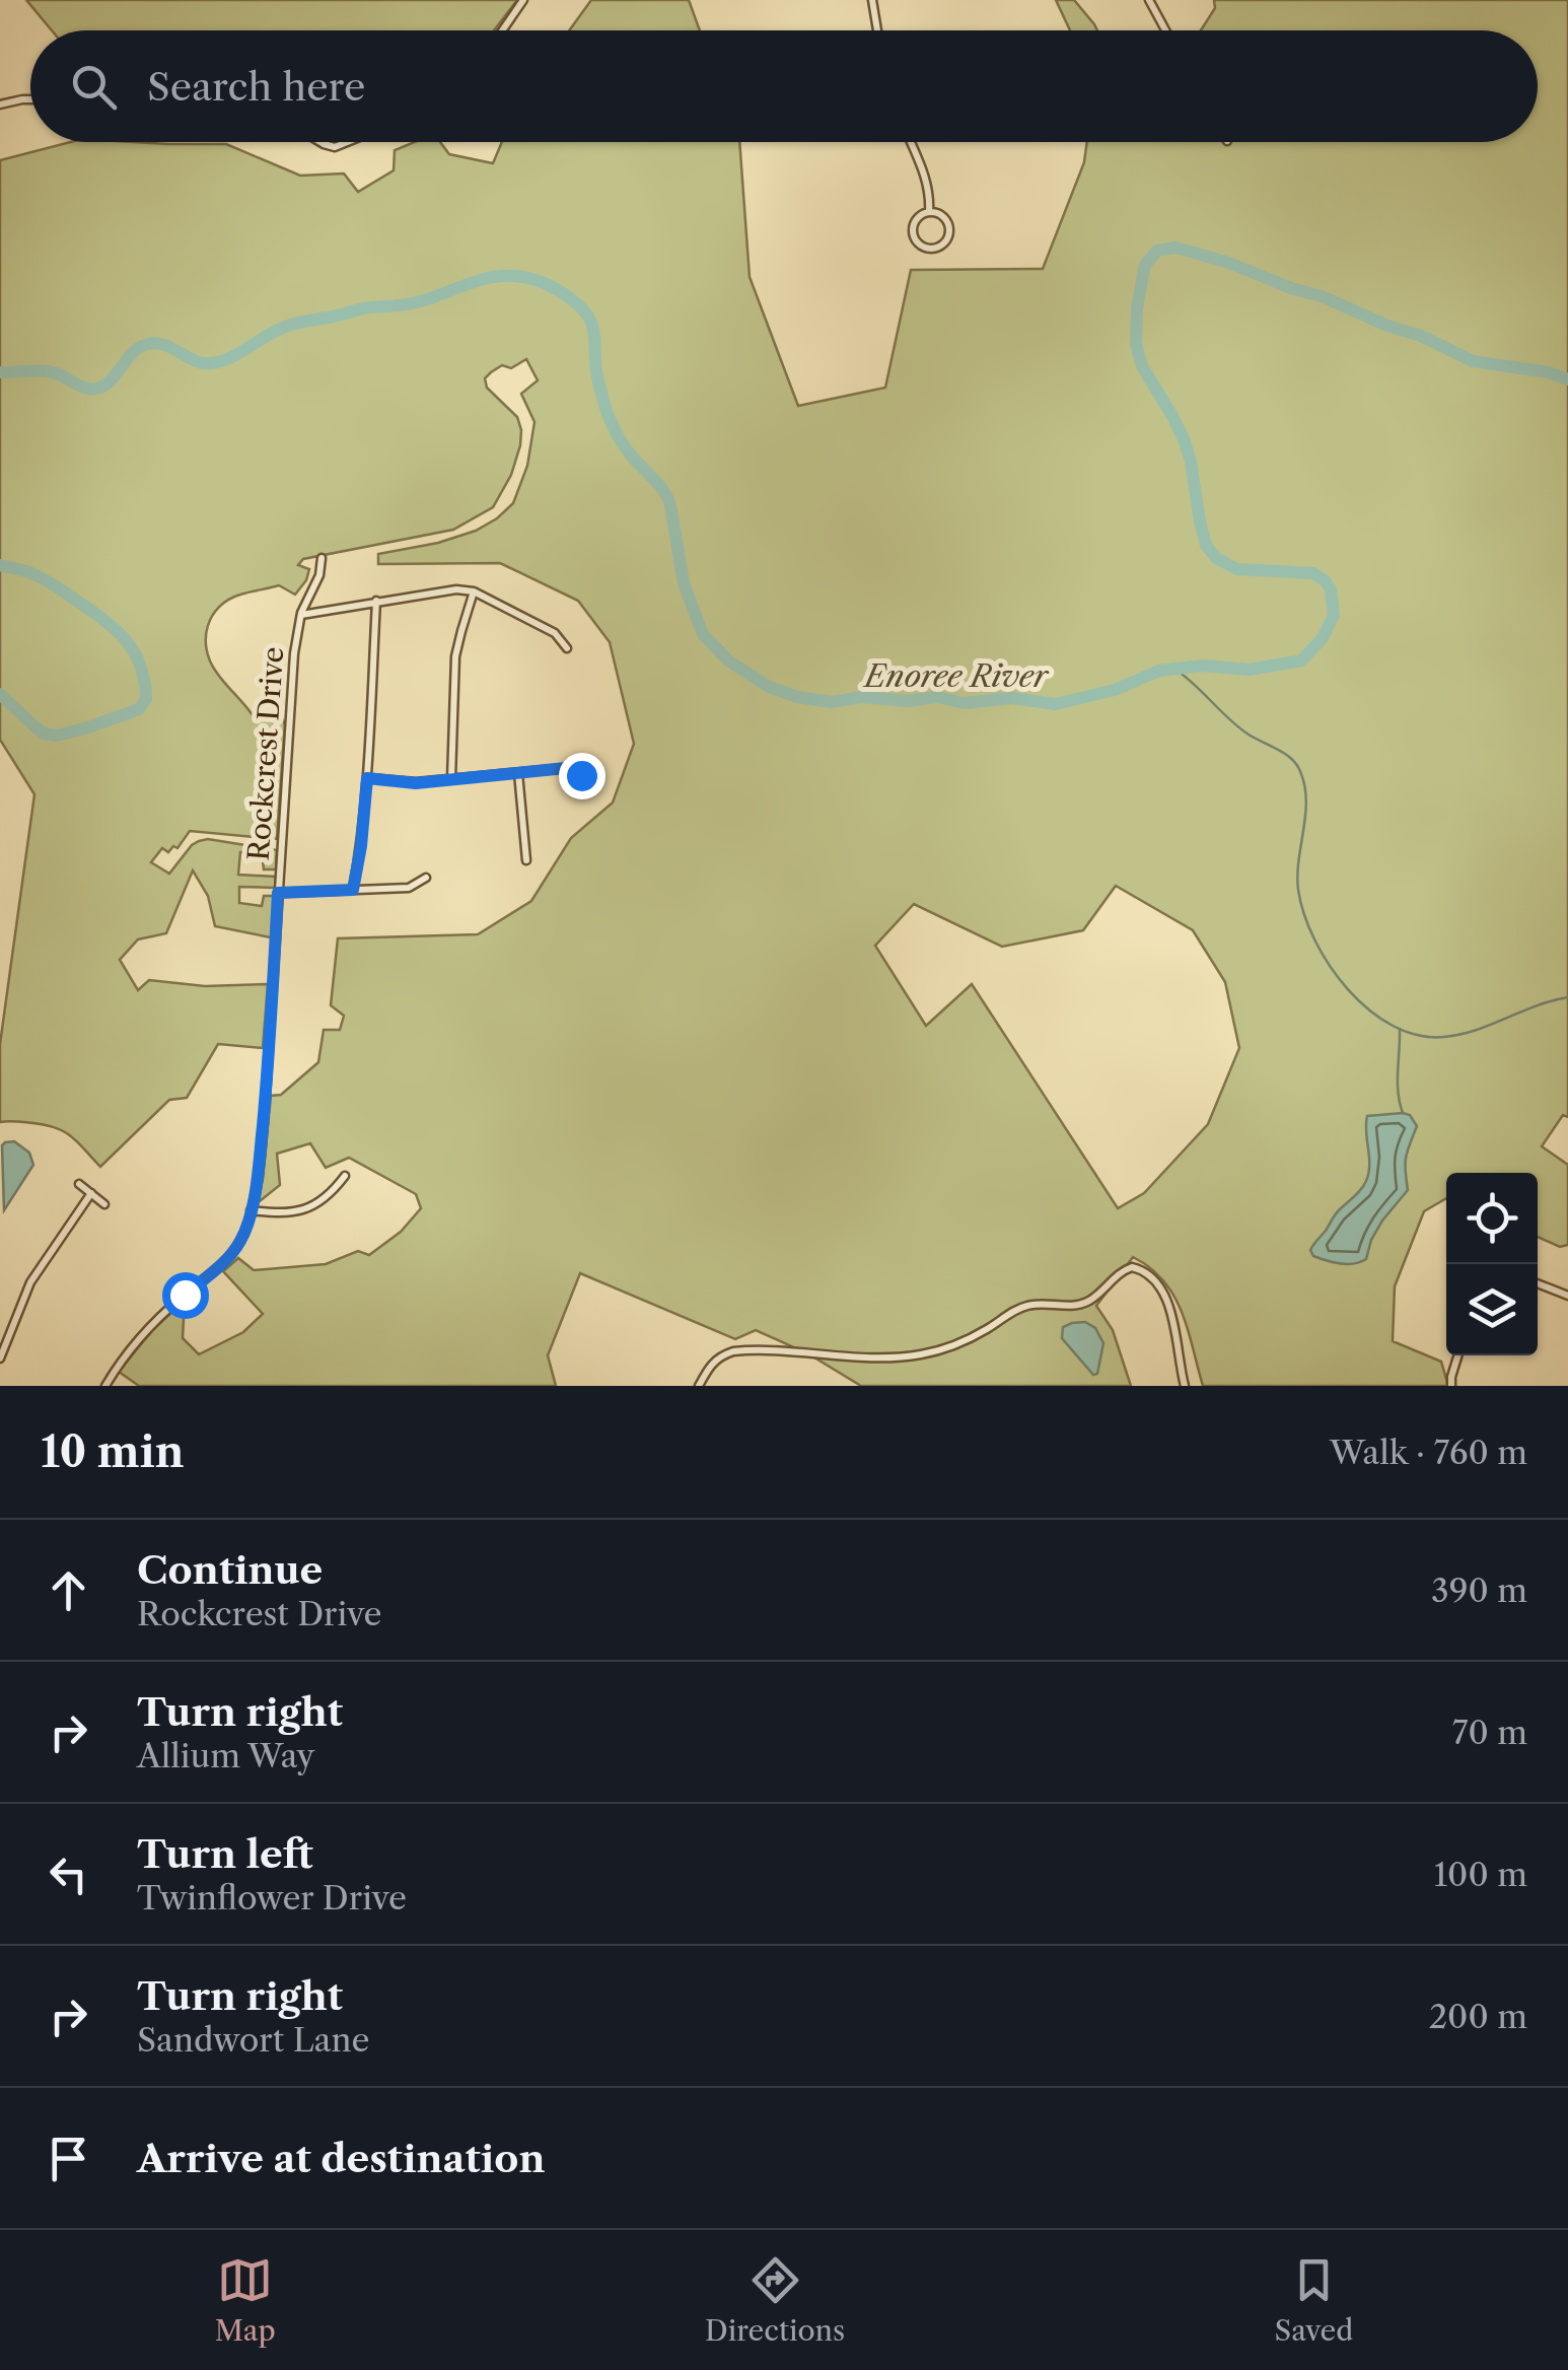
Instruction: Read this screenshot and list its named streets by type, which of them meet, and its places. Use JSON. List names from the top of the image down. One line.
{"streets":{"street":["Rockcrest Drive"]},"water":["Enoree River"],"page":{"search":"Search here","heading":["10 min","Walk · 760 m"],"list":[["Continue","Rockcrest Drive","390 m"],["Turn right","Allium Way","70 m"],["Turn left","Twinflower Drive","100 m"],["Turn right","Sandwort Lane","200 m"],"Arrive at destination"],"nav":["Map","Directions","Saved"]}}
